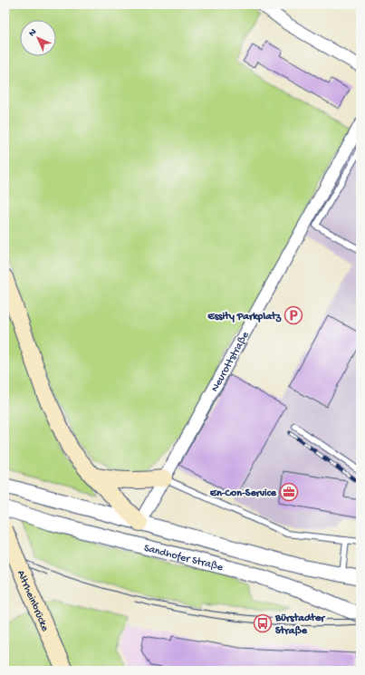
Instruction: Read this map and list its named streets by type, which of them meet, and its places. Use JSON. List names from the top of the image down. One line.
{"streets":{"main road":["Altrheinbrücke"],"street":["Neurottstraße","Sandhofer Straße"]},"crossings":[["Neurottstraße","Sandhofer Straße"]],"places":{"parking":["Essity Parkplatz"],"office":["En-Con-Service"],"bus stop":["Bürstadter Straße"]},"north":"top left"}
